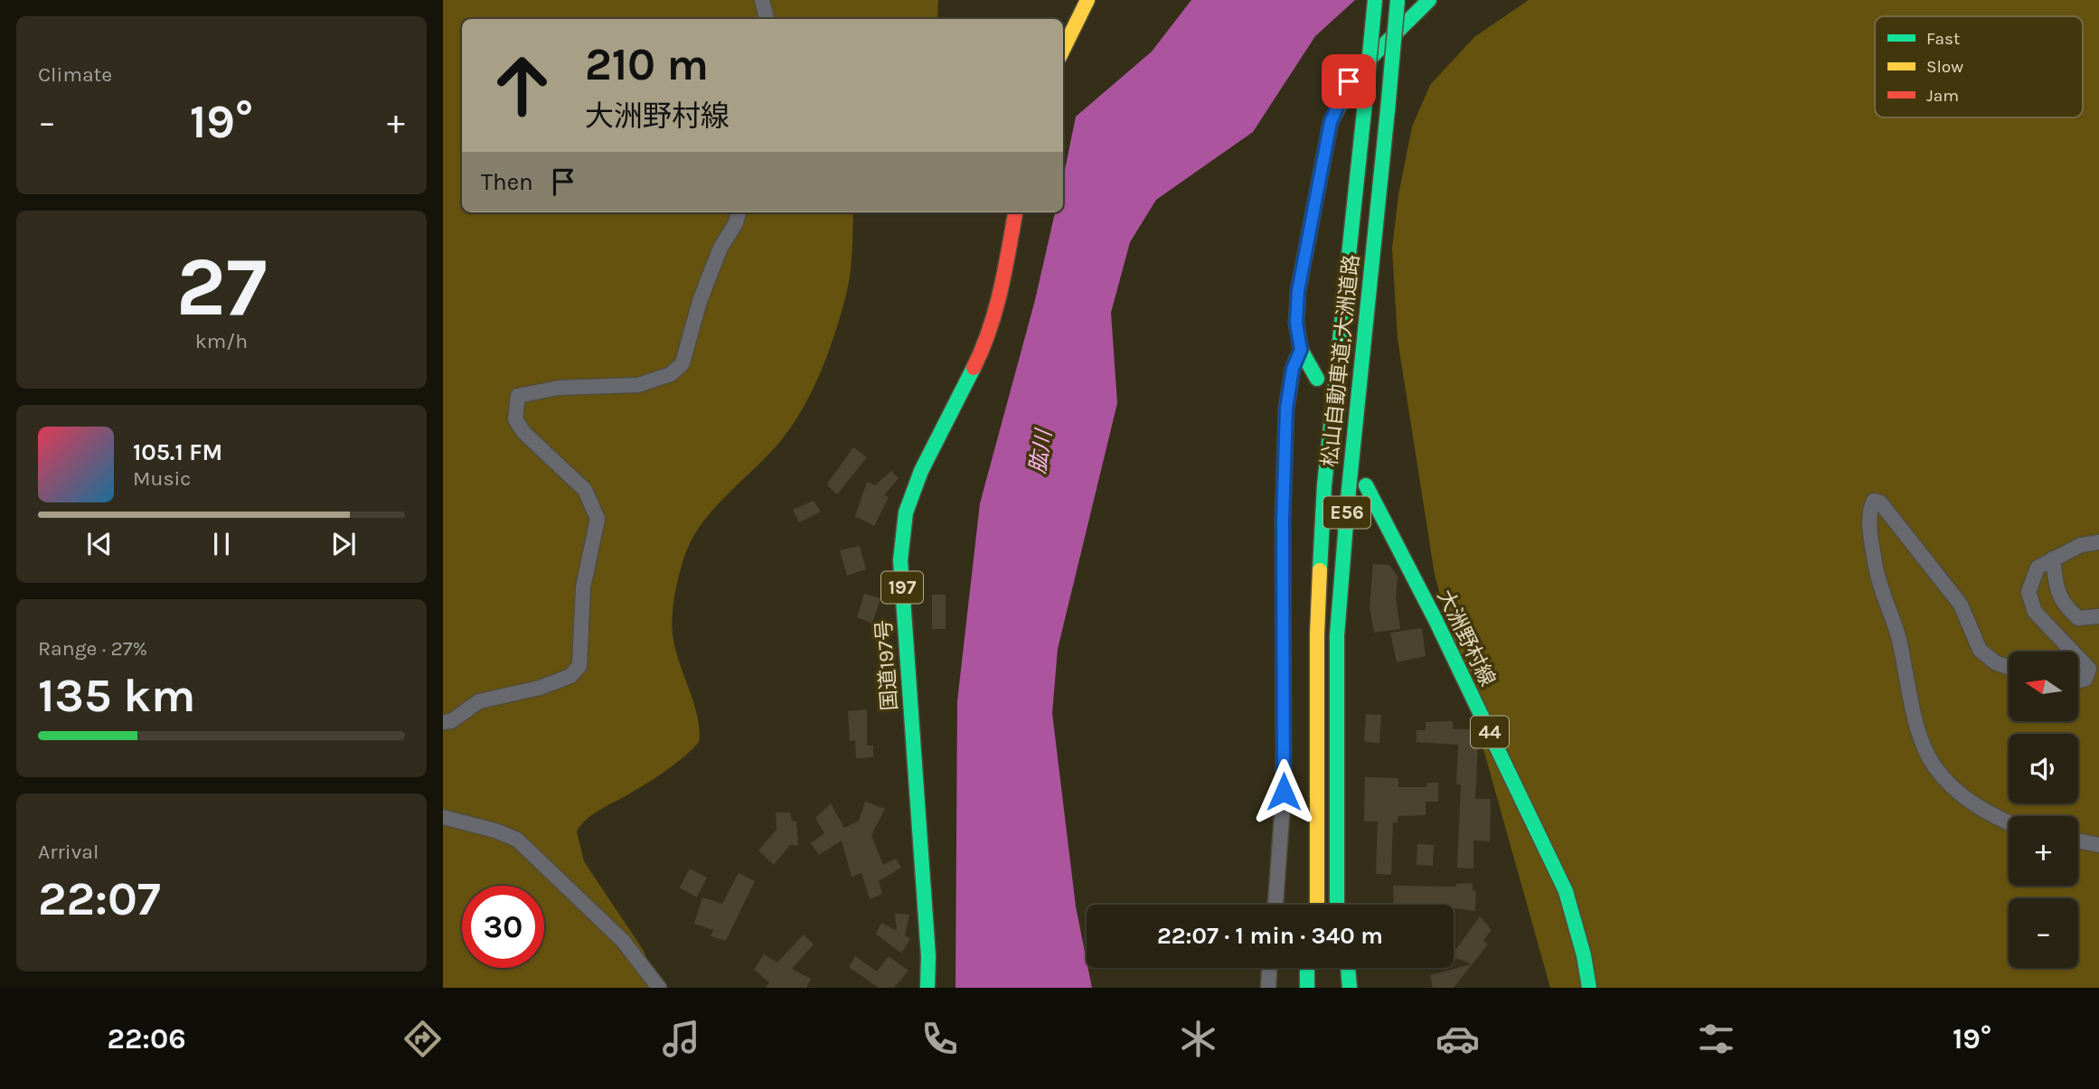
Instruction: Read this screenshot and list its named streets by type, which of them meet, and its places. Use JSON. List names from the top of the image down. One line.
{"streets":{"main road":["松山自動車道;大洲道路","E56","197","大洲野村線","国道197号","44"]},"water":["肱川"],"legend":["Fast","Slow","Jam"],"north":"left","page":{"tile":["Climate",["27","km/h"],["Range · 27%","135 km"],["Arrival","22:07"]],"turn":["210 m","大洲野村線"],"heat":["−","19°","+"],"then":"Then","song":["105.1 FM","Music"],"map_buttons":["+","−"],"limit":"30","trip":"22:07 · 1 min · 340 m","tabs":["22:06","19°"]}}
